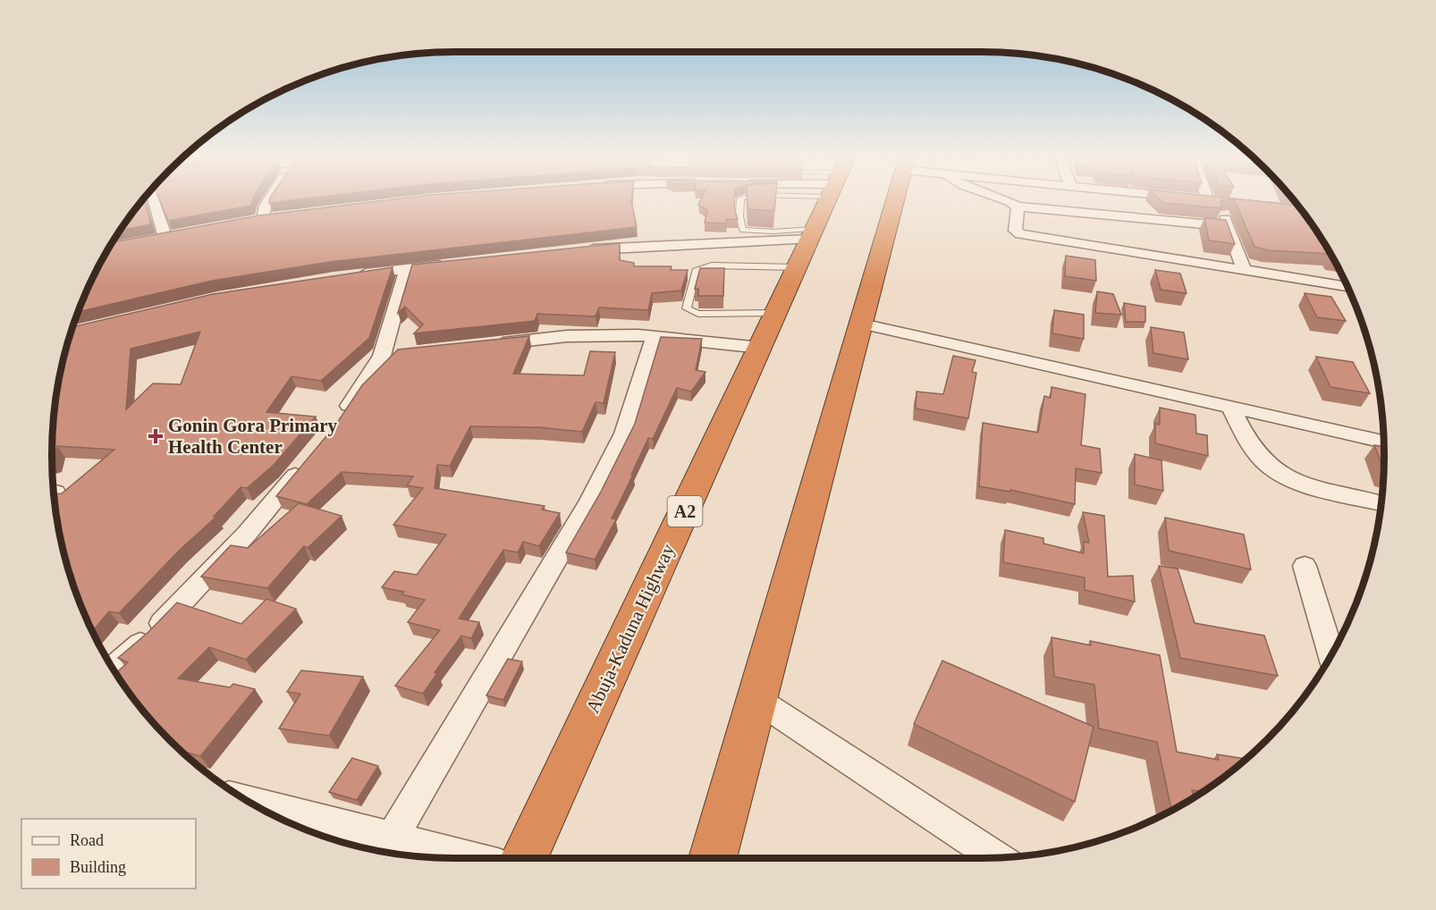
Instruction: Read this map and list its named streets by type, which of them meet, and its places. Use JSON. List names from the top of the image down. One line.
{"streets":{"highway":["A2","Abuja-Kaduna Highway"]},"places":{"health":["Gonin Gora Primary Health Center"]},"legend":["Road","Building"]}
